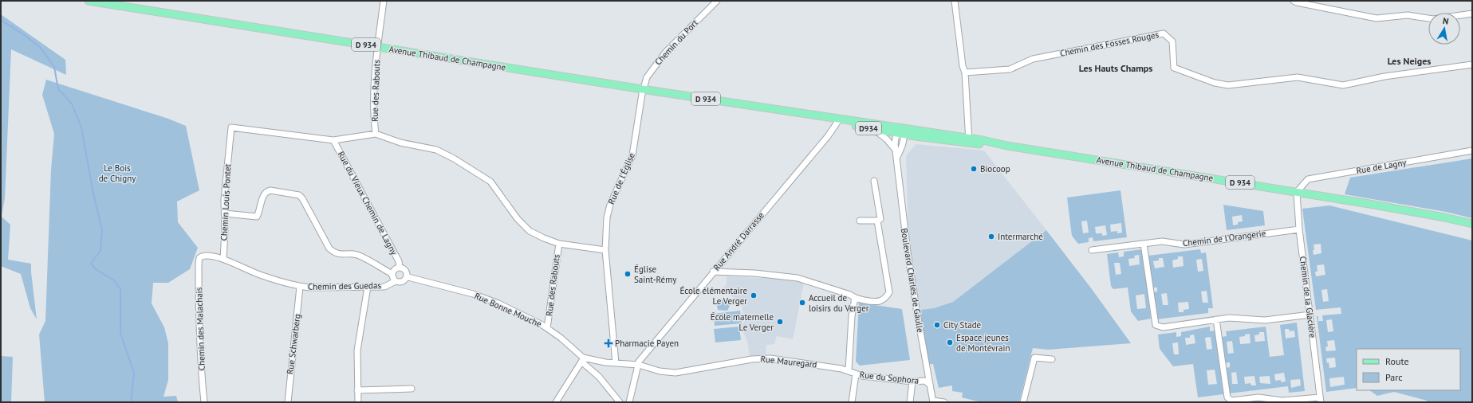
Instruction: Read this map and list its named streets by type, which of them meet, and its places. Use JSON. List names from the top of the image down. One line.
{"streets":{"main road":["D 934","Avenue Thibaud de Champagne","D934"],"street":["Chemin du Port","Chemin des Fosses Rouges","Rue des Rabouts","Rue de Lagny","Rue de l'Église","Chemin Louis Pontet","Rue du Vieux Chemin de Lagny","Chemin de l'Orangerie","Rue André Darrasse","Boulevard Charles de Gaulle","Chemin des Guedas","Chemin de la Glacière","Rue Bonne Mouche","Chemin des Malachais","Rue Schwarberg","Rue Mauregard","Rue du Sophora"]},"crossings":[["Chemin du Port","Avenue Thibaud de Champagne"],["Chemin du Port","Rue de l'Église"],["Avenue Thibaud de Champagne","Rue des Rabouts"],["Avenue Thibaud de Champagne","Rue de Lagny"],["Avenue Thibaud de Champagne","Rue de l'Église"],["Avenue Thibaud de Champagne","Rue André Darrasse"],["Avenue Thibaud de Champagne","Boulevard Charles de Gaulle"],["Avenue Thibaud de Champagne","Chemin de la Glacière"],["Rue des Rabouts","Rue Bonne Mouche"],["Rue de Lagny","Chemin de la Glacière"],["Chemin Louis Pontet","Rue du Vieux Chemin de Lagny"],["Chemin Louis Pontet","Chemin des Guedas"],["Rue du Vieux Chemin de Lagny","Chemin des Guedas"],["Rue du Vieux Chemin de Lagny","Rue Bonne Mouche"],["Chemin de l'Orangerie","Chemin de la Glacière"],["Rue André Darrasse","Rue Mauregard"],["Boulevard Charles de Gaulle","Rue du Sophora"],["Chemin des Guedas","Rue Bonne Mouche"],["Chemin des Guedas","Chemin des Malachais"],["Chemin des Guedas","Rue Schwarberg"],["Rue Mauregard","Rue du Sophora"]],"districts":["Les Neiges","Les Hauts Champs"],"parks":["Le Bois de Chigny"],"places":{"other":["Biocoop","Intermarché","Église Saint-Rémy","École élémentaire Le Verger","Accueil de loisirs du Verger","École maternelle Le Verger","City Stade","Espace jeunes de Montévrain"],"health":["Pharmacie Payen"]},"legend":["Route","Parc"],"north":"top"}
